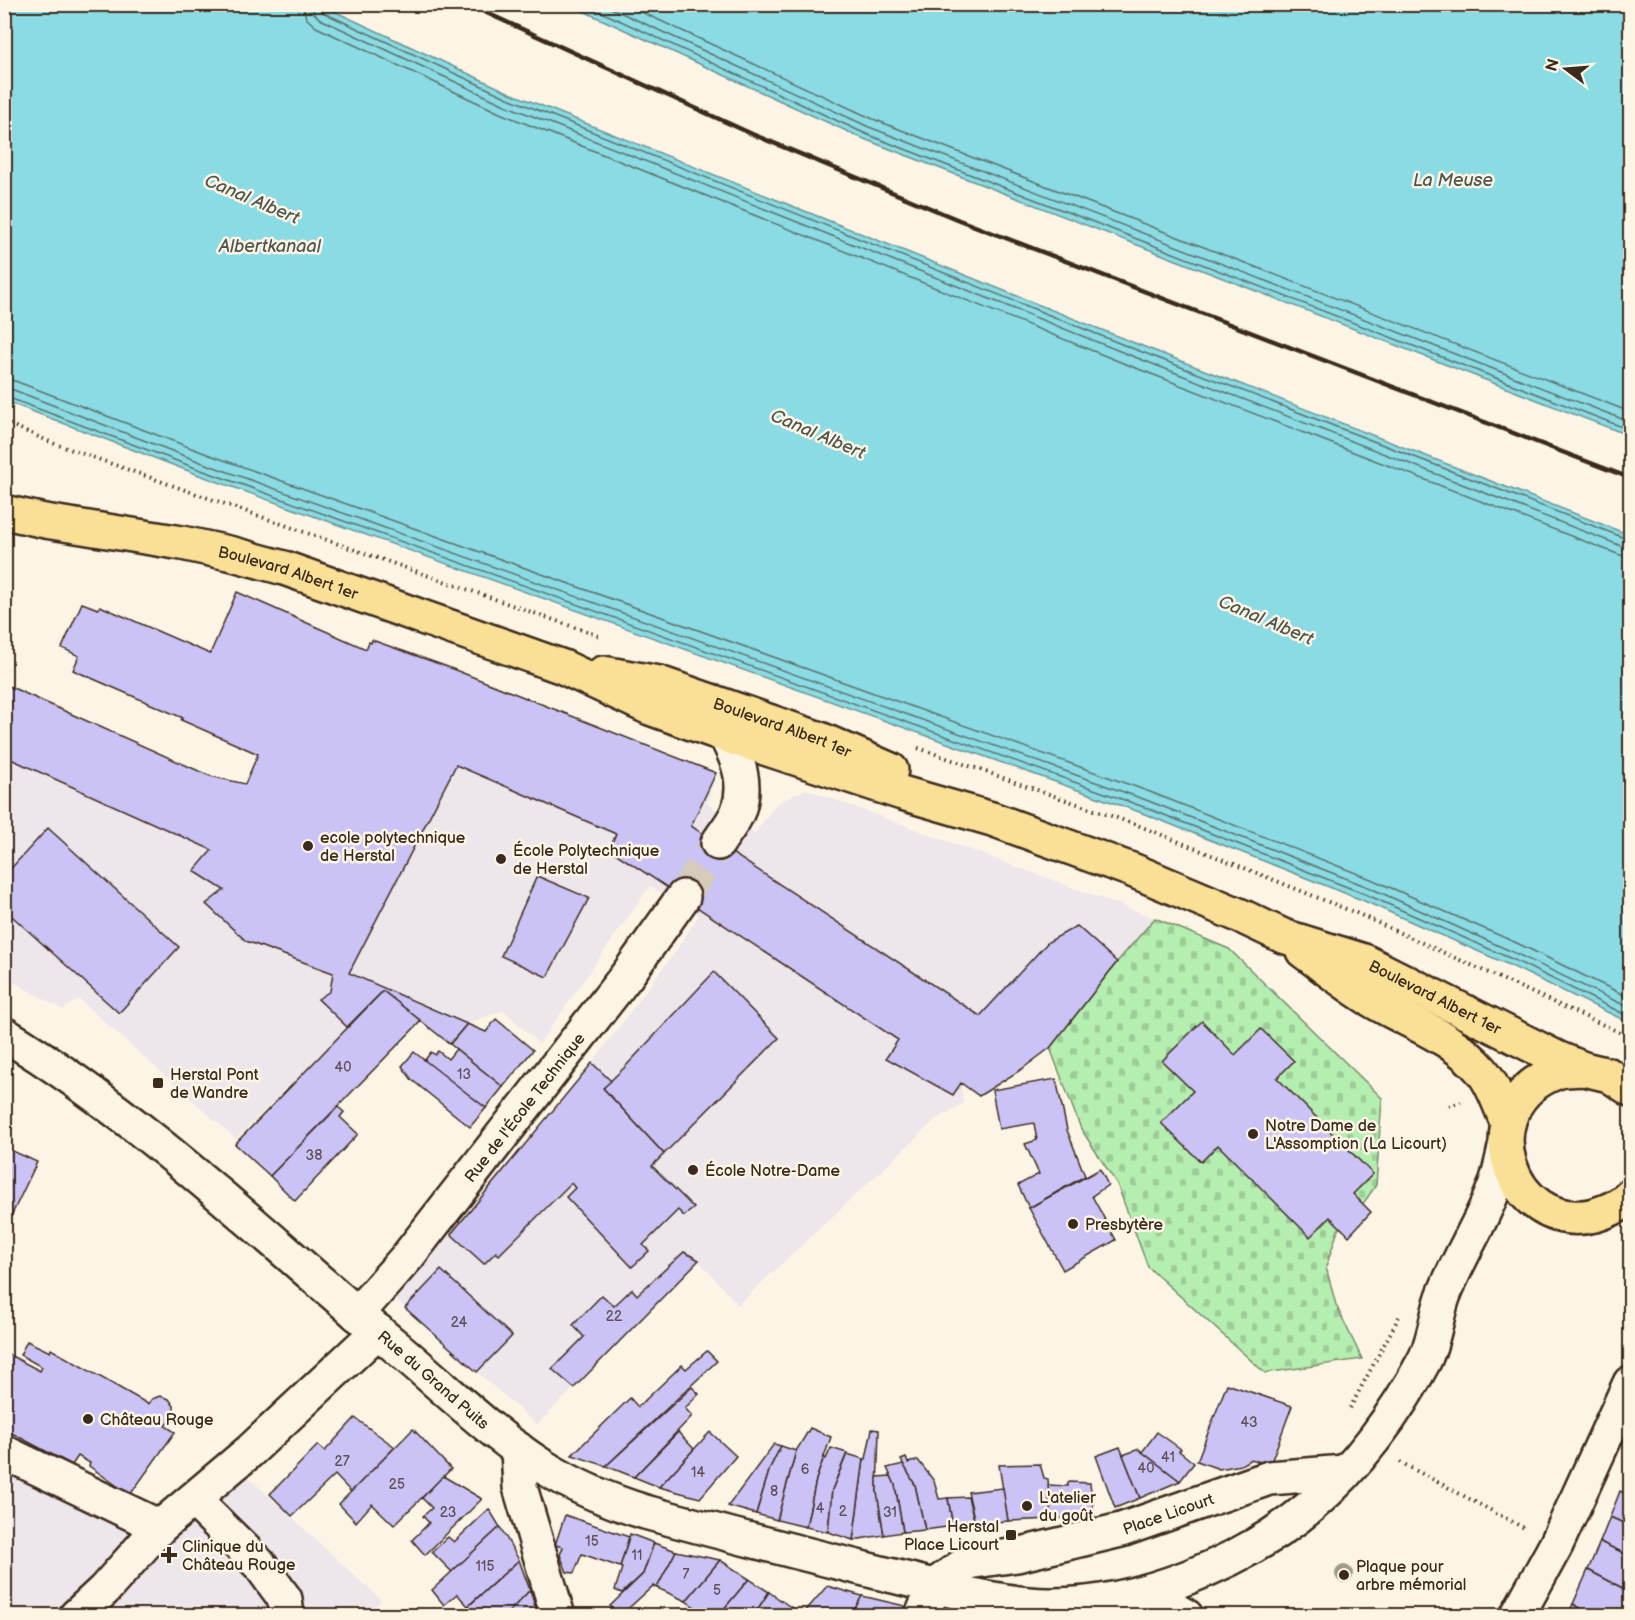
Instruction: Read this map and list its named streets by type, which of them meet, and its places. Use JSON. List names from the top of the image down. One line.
{"streets":{"main road":["Boulevard Albert 1er"],"street":["Rue de l'École Technique","Rue du Grand Puits","Place Licourt"]},"crossings":[["Rue de l'École Technique","Rue du Grand Puits"],["Rue du Grand Puits","Place Licourt"]],"water":["La Meuse","Canal Albert","Albertkanaal"],"places":{"other":["ecole polytechnique de Herstal","École Polytechnique de Herstal","Notre Dame de L'Assomption (La Licourt)","École Notre-Dame","Presbytère","Château Rouge","L'atelier du goût","Plaque pour arbre mémorial"],"transit":["Herstal Pont de Wandre","Herstal Place Licourt"],"health":["Clinique du Château Rouge"]},"house_numbers":["40","13","38","22","24","43","41","27","40","6","14","25","8","4","2","23","31","15","11","115","7","5"],"north":"left"}
